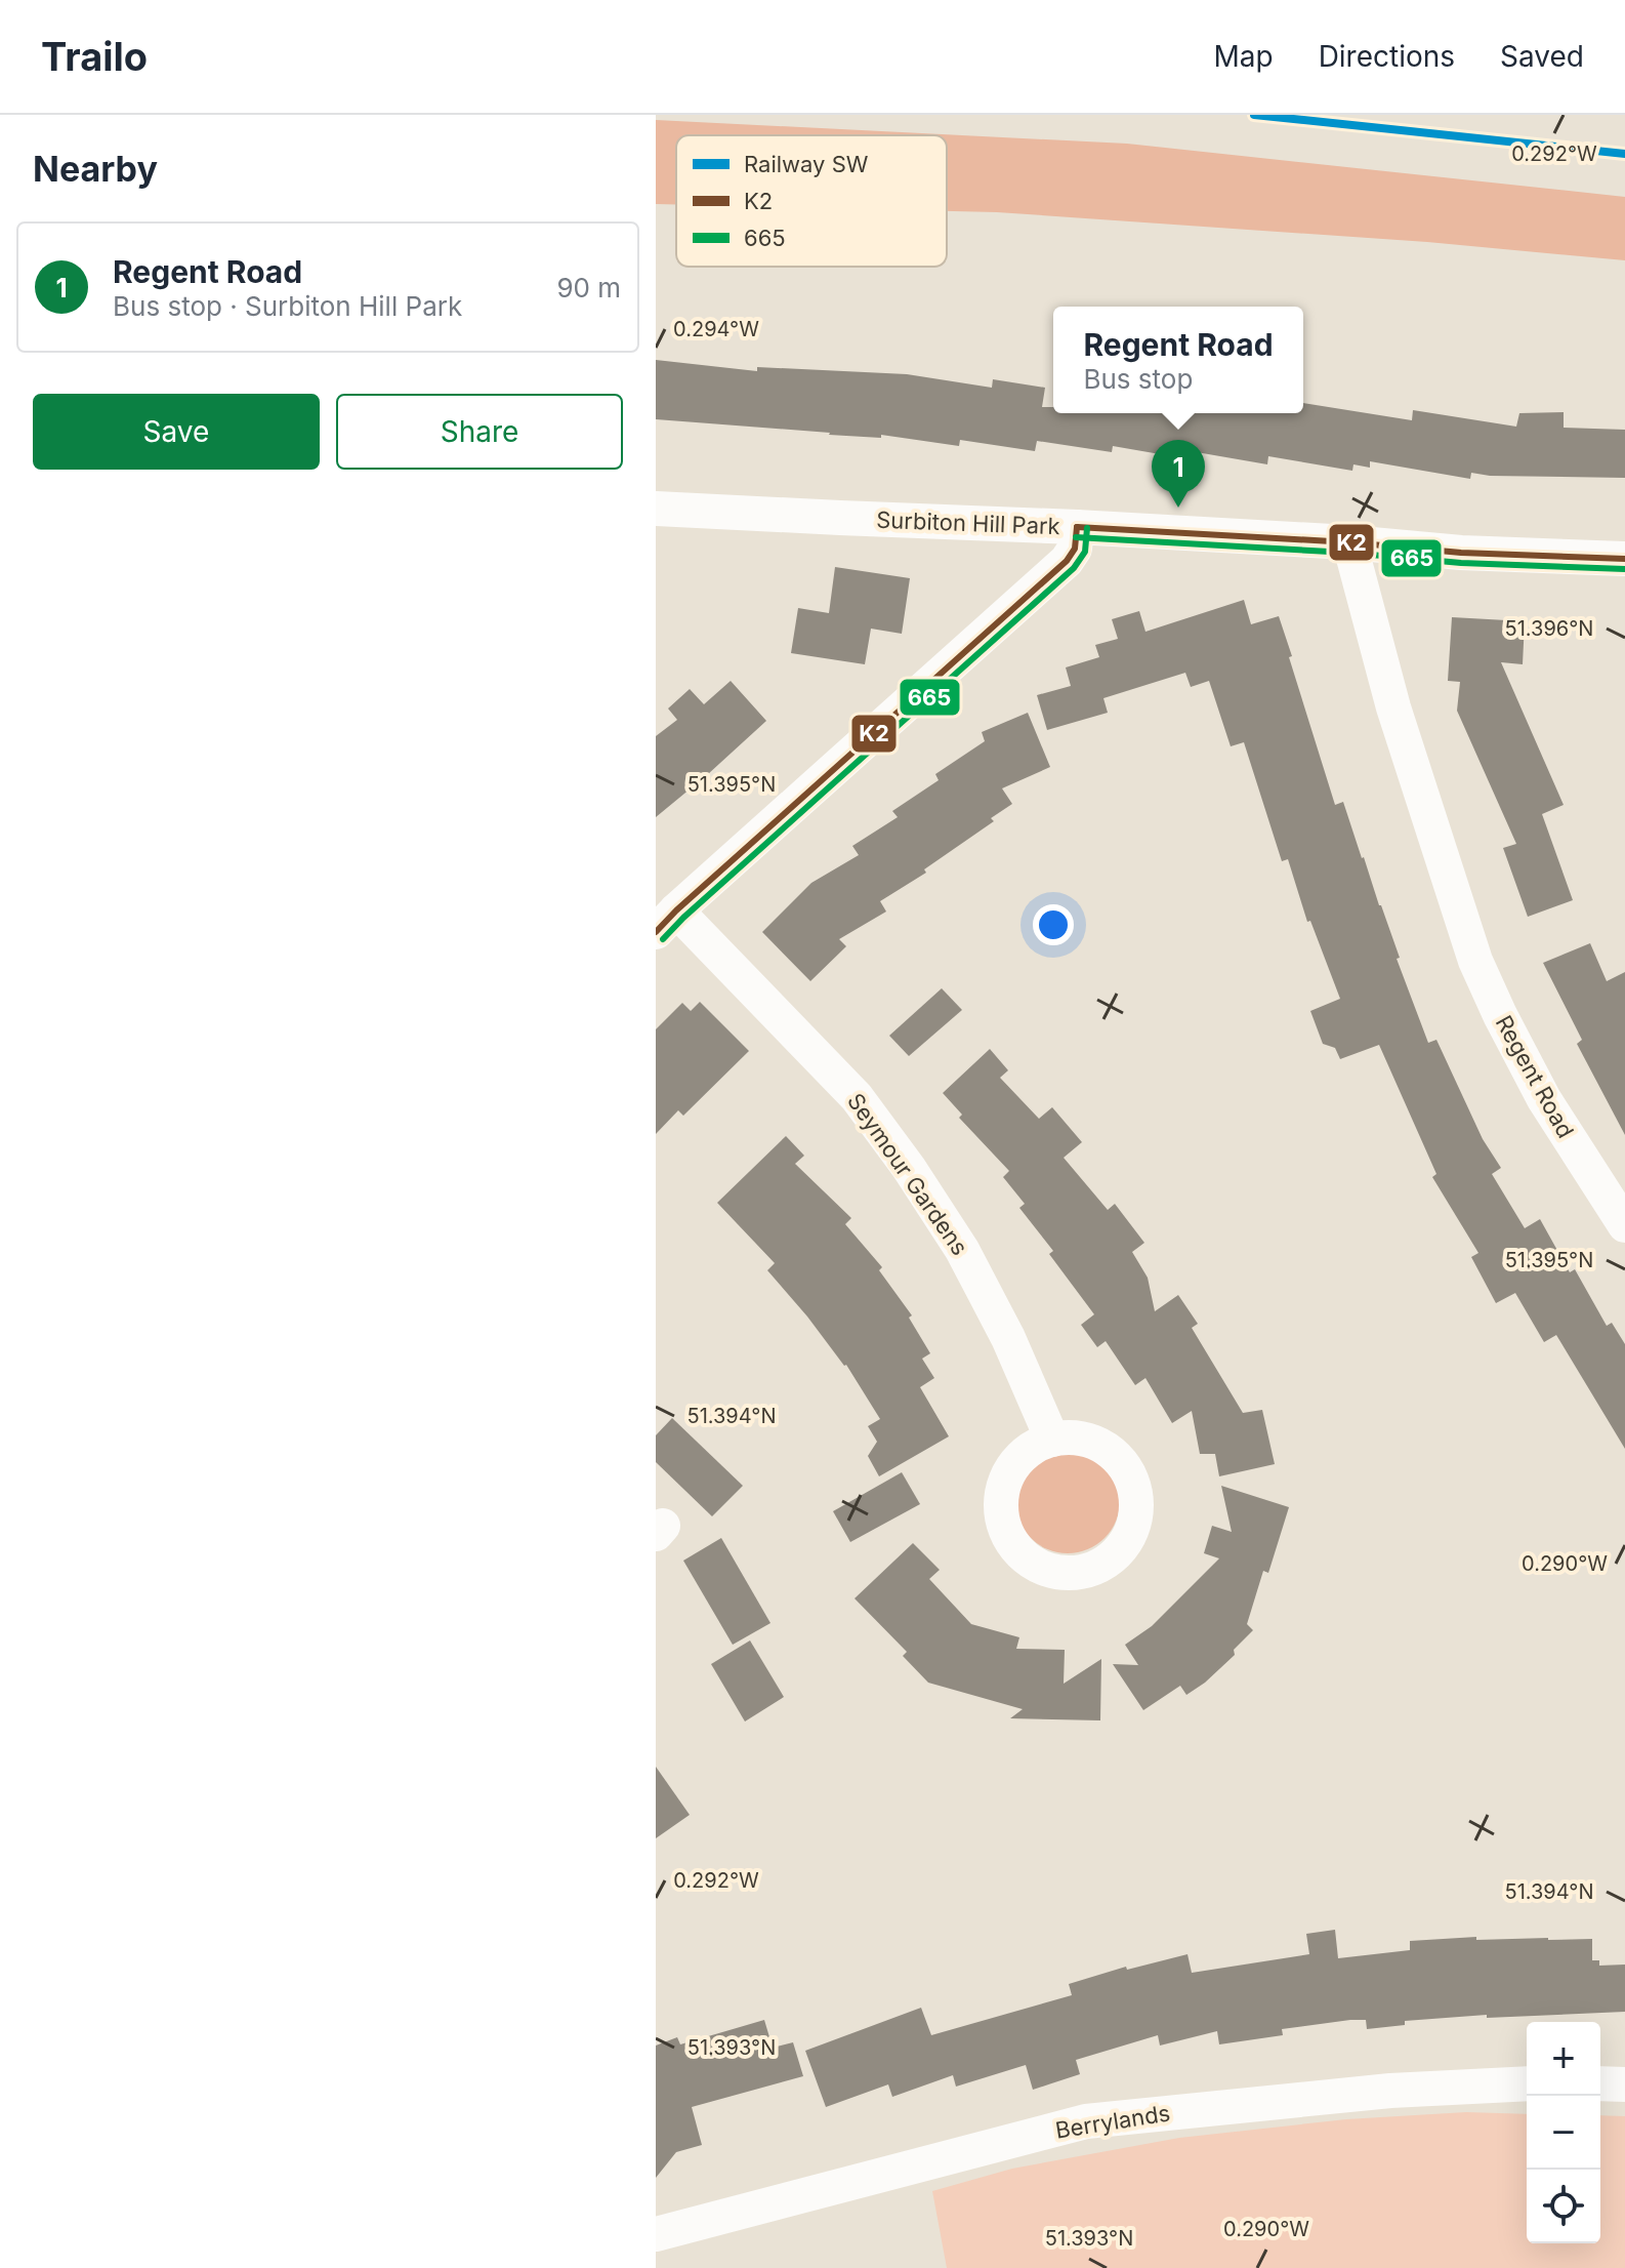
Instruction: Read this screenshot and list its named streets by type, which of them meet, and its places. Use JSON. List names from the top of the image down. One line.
{"streets":{"street":["Surbiton Hill Park","Regent Road","Seymour Gardens","Berrylands"]},"crossings":[["Surbiton Hill Park","Regent Road"]],"lines":["rail line SW","transit line K2","transit line 665"],"legend":["Railway SW","K2","665"],"page":{"header":"Trailo","nav":["Map","Directions","Saved"],"heading":"Nearby","list":[{"mark":"1","name":"Regent Road","note":"Bus stop · Surbiton Hill Park","value":"90 m"}],"popup":["Regent Road","Bus stop"],"buttons":["Save","Share"],"pins":"1","map_buttons":["+","−"]},"coordinates":["0.292°W","0.294°W","51.396°N","51.395°N","51.394°N","0.290°W","51.393°N"]}
